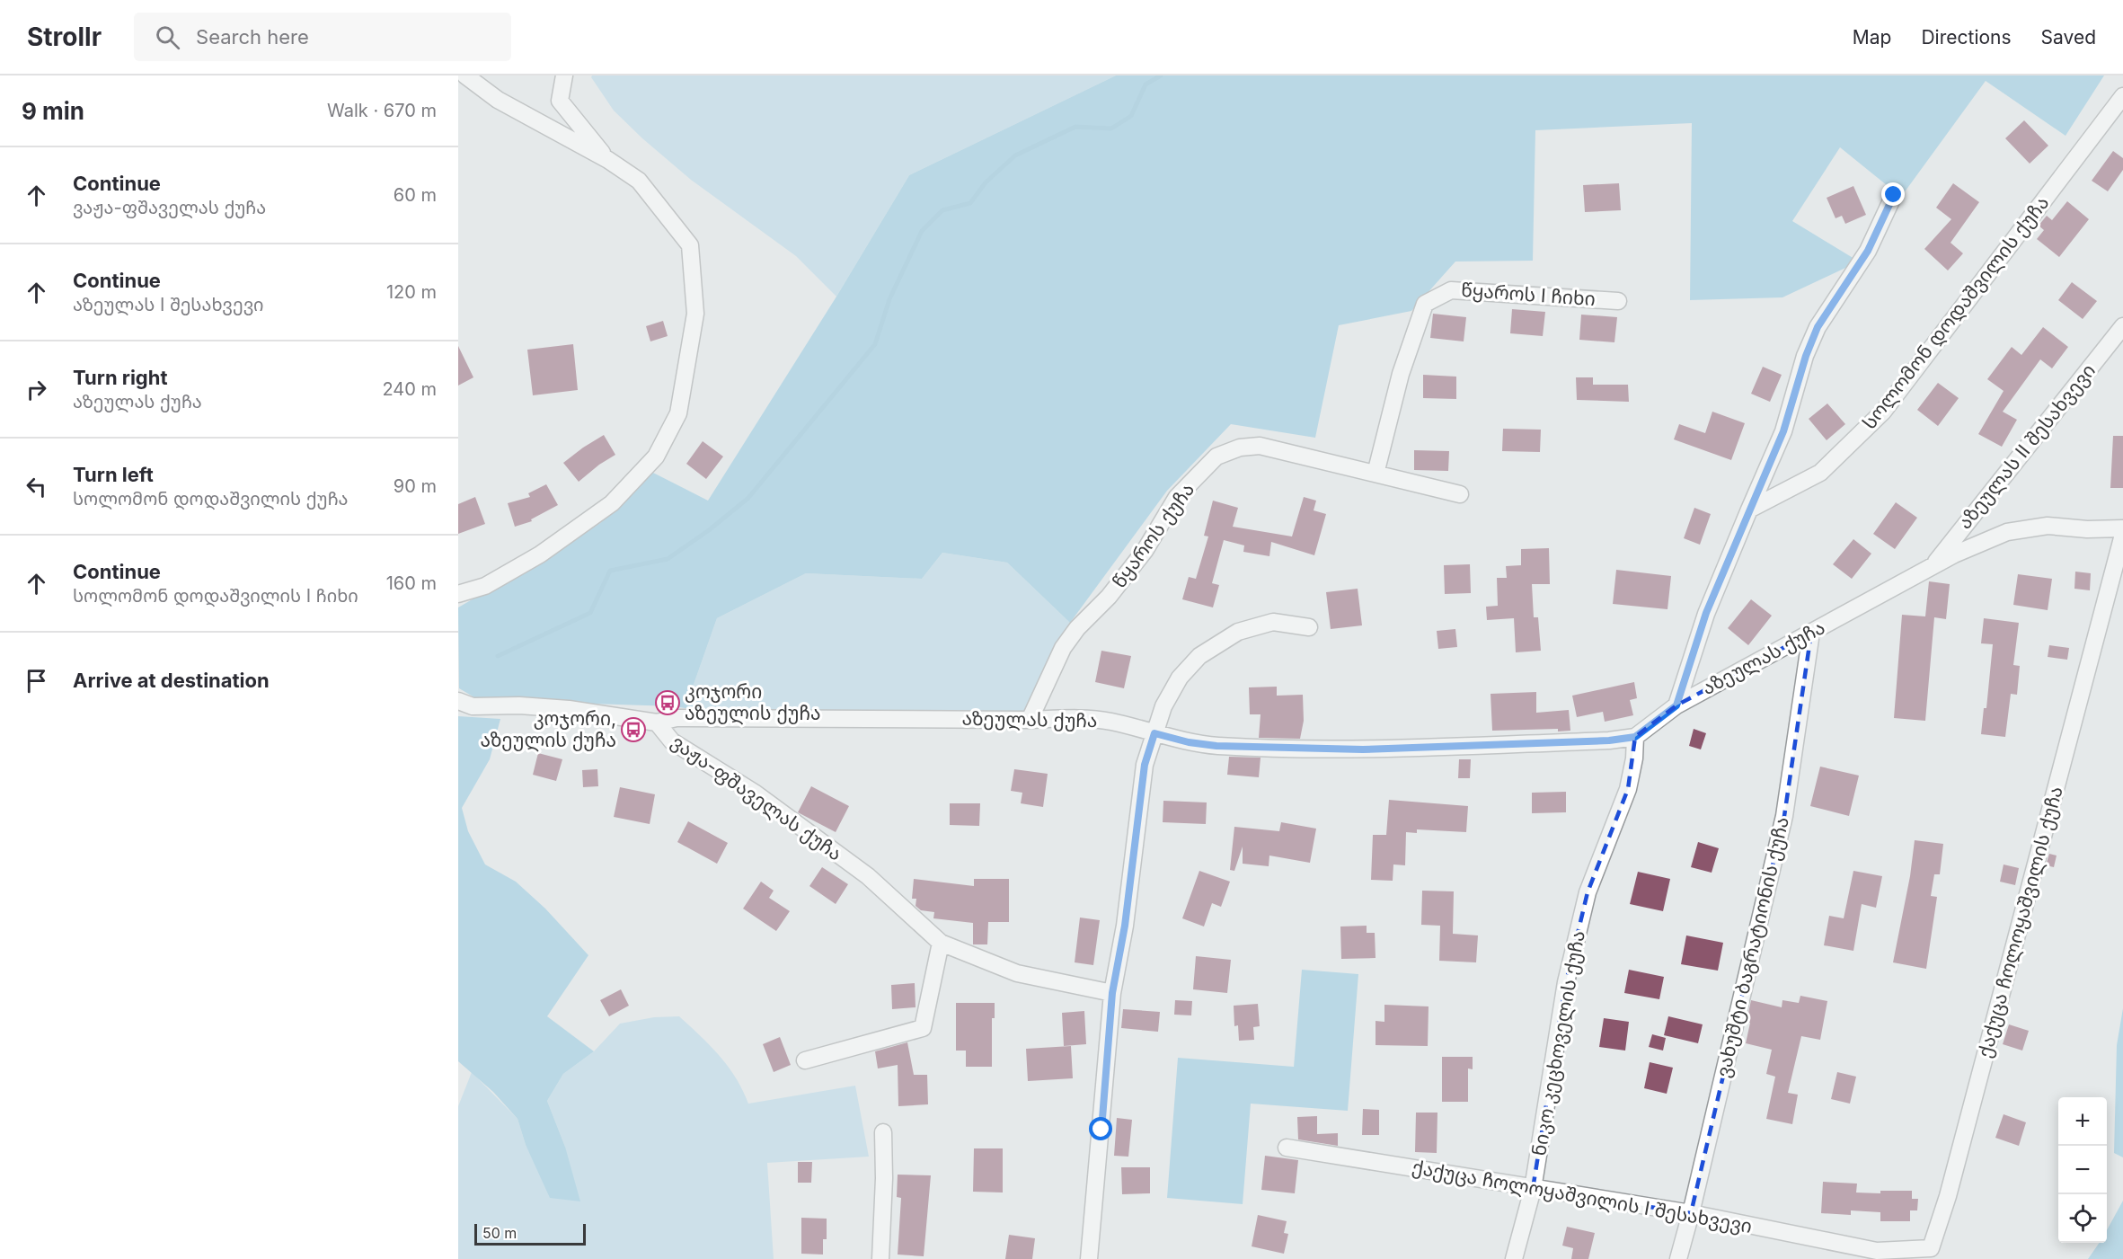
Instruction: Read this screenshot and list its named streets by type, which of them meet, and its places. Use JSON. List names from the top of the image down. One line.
{"streets":{"street":["წყაროს I ჩიხი","სოლომონ დოდაშვილის ქუჩა","აზეულას II შესახვევი","წყაროს ქუჩა","აზეულას ქუჩა","ვაჟა-ფშაველას ქუჩა","ქაქუცა ჩოლოყაშვილის ქუჩა","ვახუშტი ბაგრატიონის ქუჩა","ნიკო კეცხოველის ქუჩა","ქაქუცა ჩოლოყაშვილის I შესახვევი"]},"crossings":[["წყაროს I ჩიხი","წყაროს ქუჩა"],["აზეულას II შესახვევი","აზეულას ქუჩა"],["წყაროს ქუჩა","აზეულას ქუჩა"],["აზეულას ქუჩა","ვაჟა-ფშაველას ქუჩა"],["აზეულას ქუჩა","ვახუშტი ბაგრატიონის ქუჩა"],["აზეულას ქუჩა","ნიკო კეცხოველის ქუჩა"],["ქაქუცა ჩოლოყაშვილის ქუჩა","ქაქუცა ჩოლოყაშვილის I შესახვევი"],["ვახუშტი ბაგრატიონის ქუჩა","ქაქუცა ჩოლოყაშვილის I შესახვევი"],["ნიკო კეცხოველის ქუჩა","ქაქუცა ჩოლოყაშვილის I შესახვევი"]],"places":{"bus stop":["კოჯორი აზეულის ქუჩა","კოჯორი, აზეულის ქუჩა"]},"scale_bar":"50 m","page":{"header":"Strollr","search":"Search here","nav":["Map","Directions","Saved"],"heading":["9 min","Walk · 670 m"],"list":[["Continue","ვაჟა-ფშაველას ქუჩა","60 m"],["Continue","აზეულას I შესახვევი","120 m"],["Turn right","აზეულას ქუჩა","240 m"],["Turn left","სოლომონ დოდაშვილის ქუჩა","90 m"],["Continue","სოლომონ დოდაშვილის I ჩიხი","160 m"],"Arrive at destination"],"map_buttons":["+","−"],"scale":"50 m"}}
